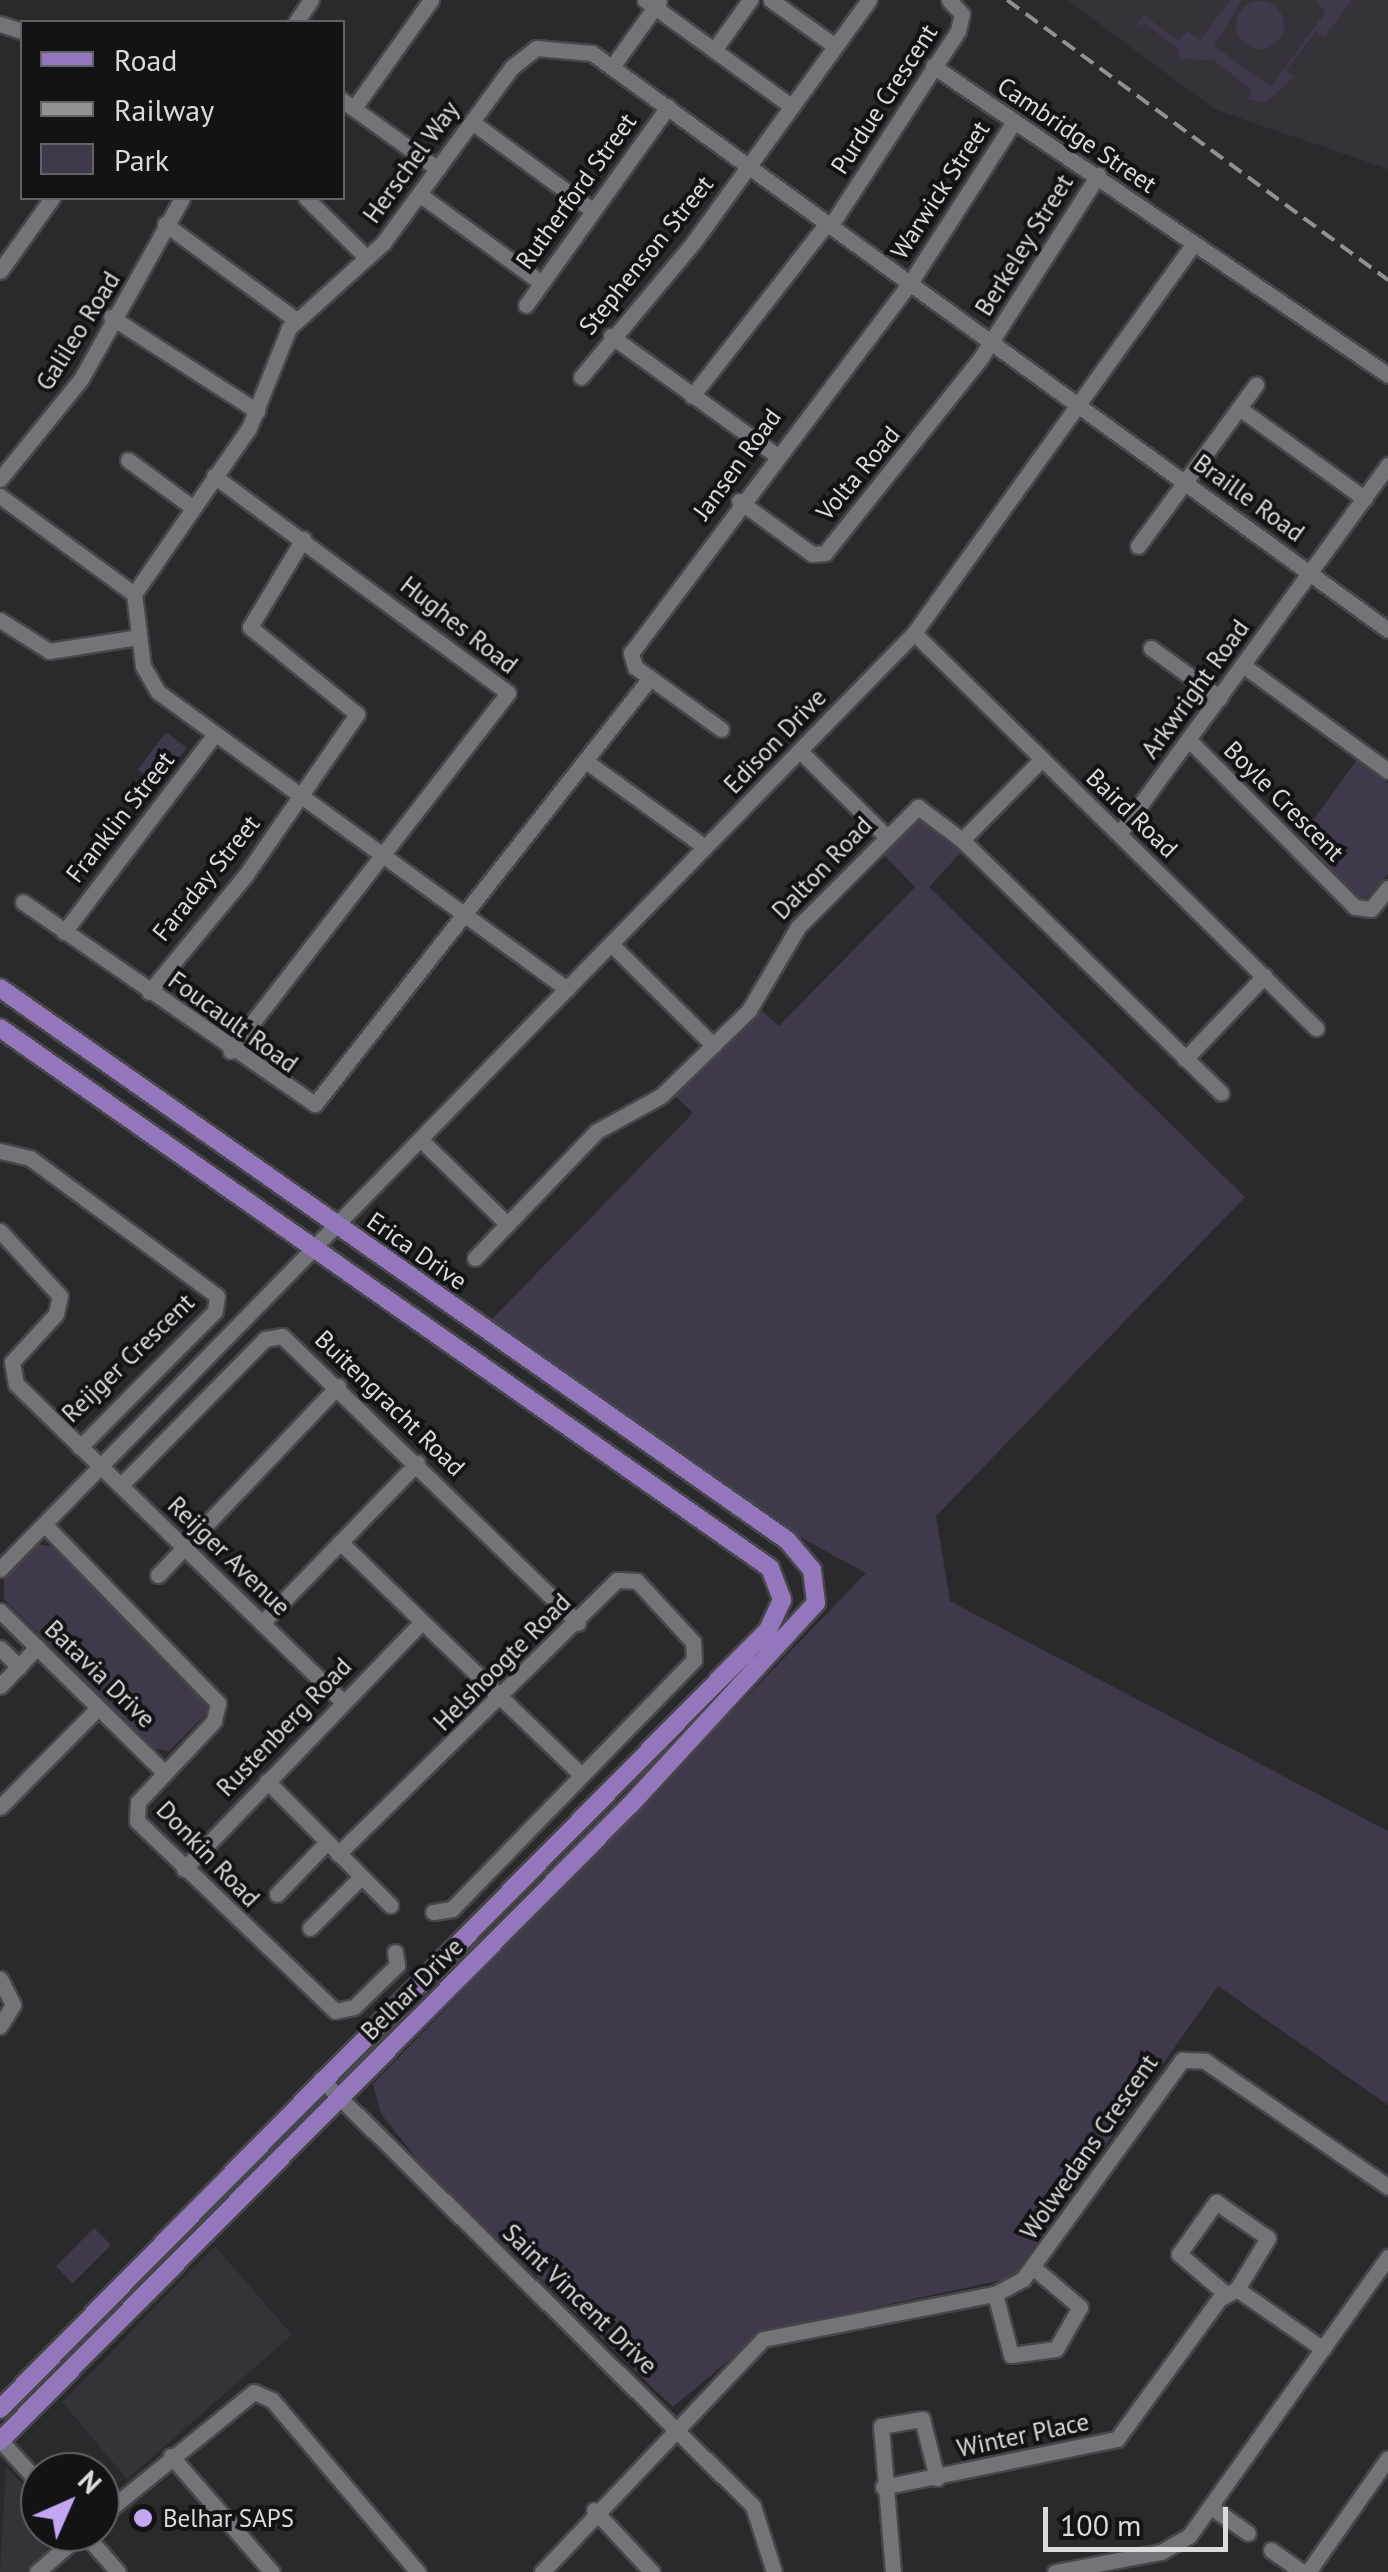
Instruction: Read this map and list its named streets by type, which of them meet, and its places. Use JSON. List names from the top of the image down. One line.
{"streets":{"main road":["Erica Drive","Belhar Drive"],"street":["Purdue Crescent","Cambridge Street","Herschel Way","Warwick Street","Rutherford Street","Berkeley Street","Stephenson Street","Galileo Road","Jansen Road","Volta Road","Braille Road","Hughes Road","Arkwright Road","Edison Drive","Boyle Crescent","Baird Road","Franklin Street","Dalton Road","Faraday Street","Foucault Road","Reijger Crescent","Buitengracht Road","Reijger Avenue","Helshoogte Road","Batavia Drive","Rustenberg Road","Donkin Road","Wolwedans Crescent","Saint Vincent Drive","Winter Place"]},"crossings":[["Purdue Crescent","Cambridge Street"],["Purdue Crescent","Herschel Way"],["Cambridge Street","Warwick Street"],["Cambridge Street","Berkeley Street"],["Cambridge Street","Edison Drive"],["Herschel Way","Warwick Street"],["Herschel Way","Rutherford Street"],["Herschel Way","Berkeley Street"],["Herschel Way","Stephenson Street"],["Herschel Way","Jansen Road"],["Herschel Way","Volta Road"],["Herschel Way","Braille Road"],["Herschel Way","Hughes Road"],["Herschel Way","Edison Drive"],["Warwick Street","Jansen Road"],["Berkeley Street","Volta Road"],["Jansen Road","Volta Road"],["Braille Road","Arkwright Road"],["Braille Road","Edison Drive"],["Hughes Road","Faraday Street"],["Arkwright Road","Boyle Crescent"],["Arkwright Road","Baird Road"],["Edison Drive","Baird Road"],["Edison Drive","Erica Drive"],["Edison Drive","Reijger Avenue"],["Edison Drive","Donkin Road"],["Edison Drive","Belhar Drive"],["Franklin Street","Foucault Road"],["Faraday Street","Foucault Road"],["Erica Drive","Belhar Drive"],["Reijger Crescent","Reijger Avenue"],["Buitengracht Road","Reijger Avenue"],["Buitengracht Road","Helshoogte Road"],["Reijger Avenue","Rustenberg Road"],["Helshoogte Road","Belhar Drive"],["Batavia Drive","Donkin Road"],["Rustenberg Road","Donkin Road"],["Belhar Drive","Saint Vincent Drive"],["Wolwedans Crescent","Saint Vincent Drive"]],"places":["Belhar SAPS"],"legend":["Road","Railway","Park"],"scale_bar":"100 m","north":"top right"}
